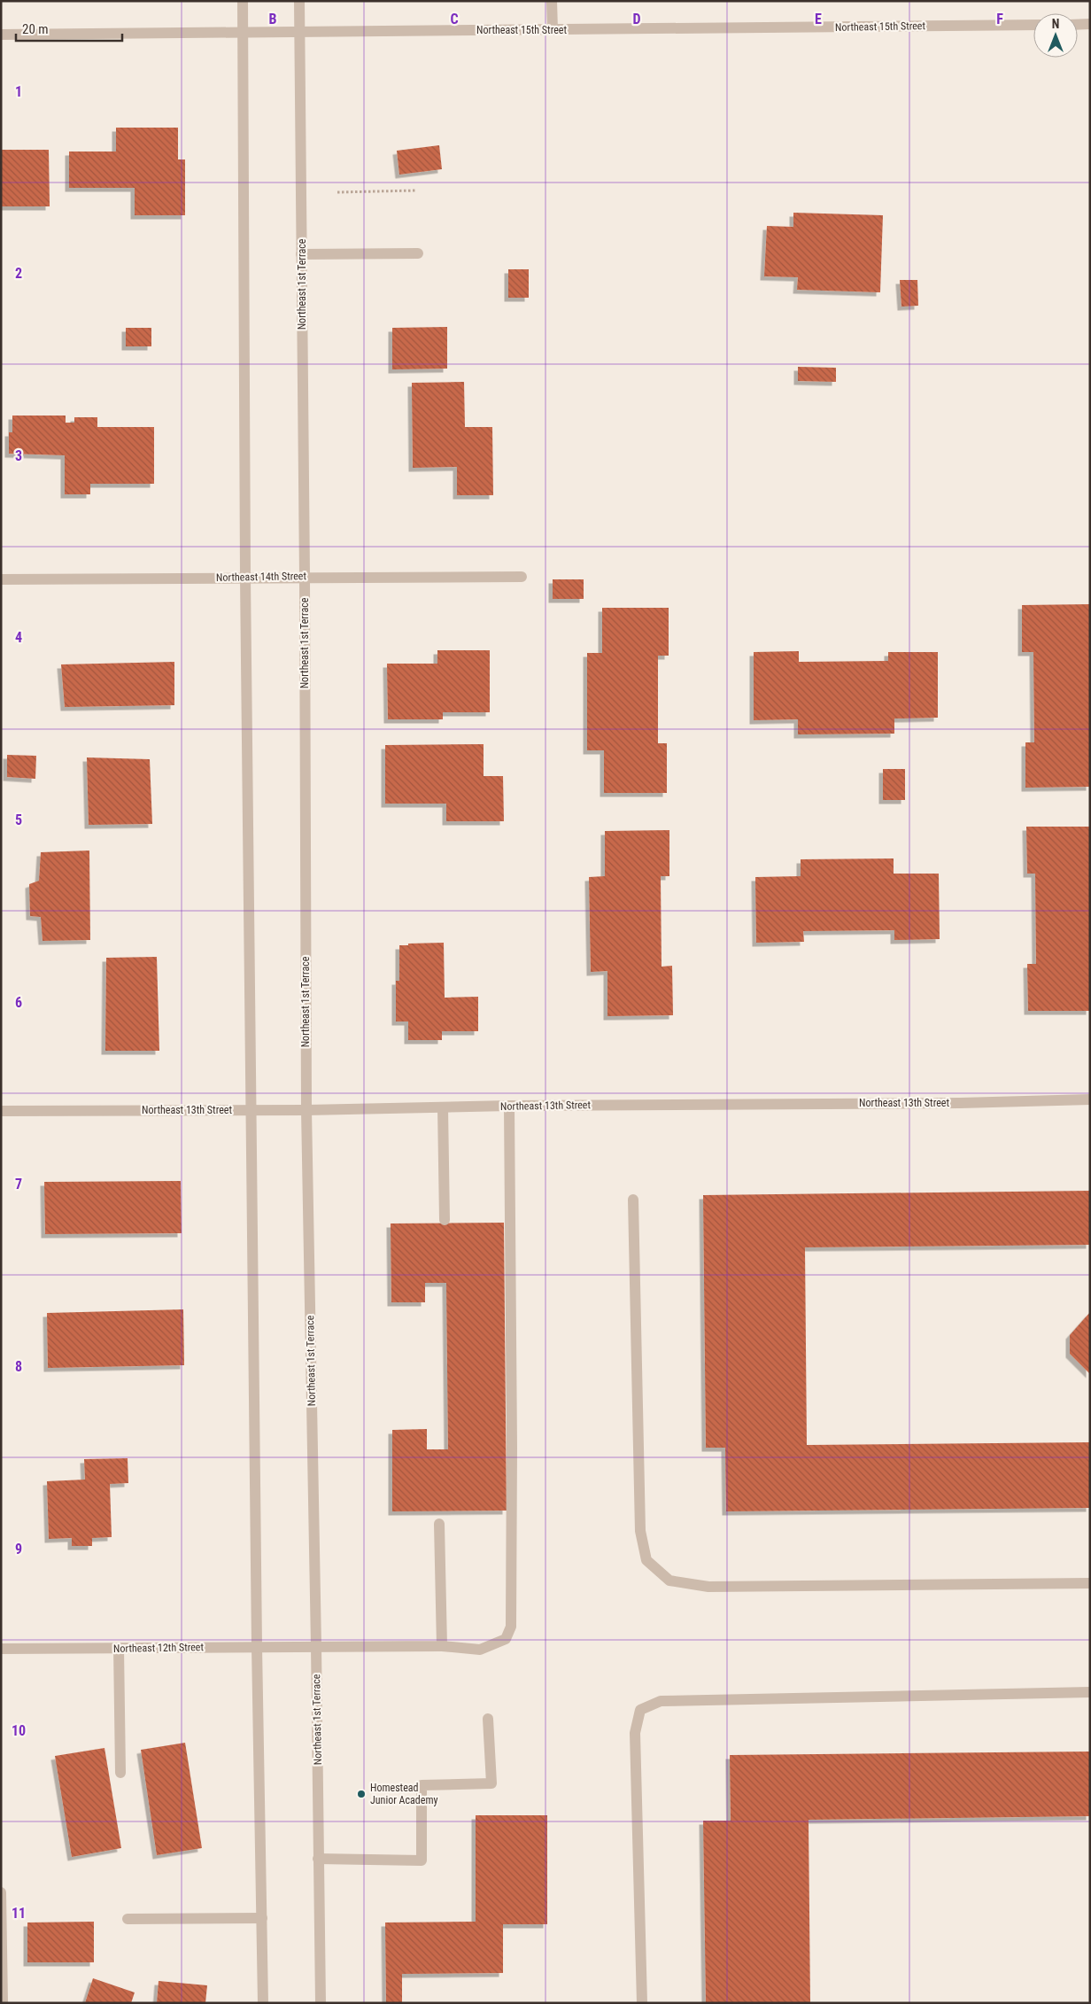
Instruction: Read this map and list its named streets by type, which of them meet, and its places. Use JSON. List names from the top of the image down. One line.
{"streets":{"street":["Northeast 15th Street","Northeast 1st Terrace","Northeast 14th Street","Northeast 13th Street","Northeast 12th Street"]},"crossings":[["Northeast 15th Street","Northeast 1st Terrace"],["Northeast 1st Terrace","Northeast 14th Street"],["Northeast 1st Terrace","Northeast 13th Street"],["Northeast 1st Terrace","Northeast 12th Street"],["Northeast 13th Street","Northeast 12th Street"]],"places":["Homestead Junior Academy"],"scale_bar":"20 m","north":"top","grid":{"columns":["B","C","D","E","F"],"rows":["1","2","3","4","5","6","7","8","9","10","11"]}}
